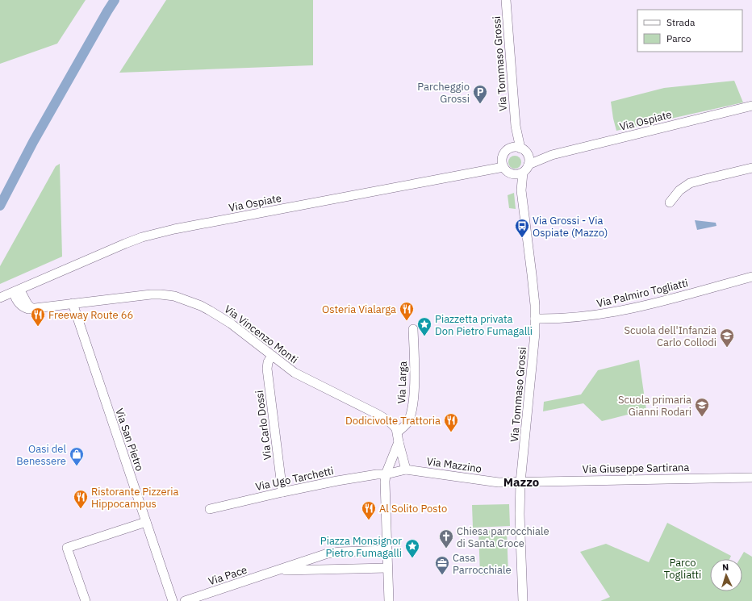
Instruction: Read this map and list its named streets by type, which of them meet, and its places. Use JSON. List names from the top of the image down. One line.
{"streets":{"street":["Via Tommaso Grossi","Via Ospiate","Via Palmiro Togliatti","Via Vincenzo Monti","Via Larga","Via Carlo Dossi","Via San Pietro","Via Mazzino","Via Giuseppe Sartirana","Via Ugo Tarchetti","Via Pace"]},"crossings":[["Via Tommaso Grossi","Via Ospiate"],["Via Tommaso Grossi","Via Palmiro Togliatti"],["Via Tommaso Grossi","Via Mazzino"],["Via Tommaso Grossi","Via Giuseppe Sartirana"],["Via Ospiate","Via Vincenzo Monti"],["Via Vincenzo Monti","Via Larga"],["Via Vincenzo Monti","Via Carlo Dossi"],["Via Vincenzo Monti","Via San Pietro"],["Via Carlo Dossi","Via Ugo Tarchetti"],["Via Mazzino","Via Giuseppe Sartirana"],["Via Mazzino","Via Ugo Tarchetti"]],"districts":["Mazzo"],"parks":["Parco Togliatti"],"places":{"parking":["Parcheggio Grossi"],"bus stop":["Via Grossi - Via Ospiate (Mazzo)"],"restaurant":["Osteria Vialarga","Freeway Route 66","Dodicivolte Trattoria","Ristorante Pizzeria Hippocampus","Al Solito Posto"],"place":["Piazzetta privata Don Pietro Fumagalli","Piazza Monsignor Pietro Fumagalli"],"school or university":["Scuola dell'Infanzia Carlo Collodi","Scuola primaria Gianni Rodari"],"shop":["Oasi del Benessere"],"church":["Chiesa parrocchiale di Santa Croce"],"office":["Casa Parrocchiale"]},"legend":["Strada","Parco"],"north":"top"}
